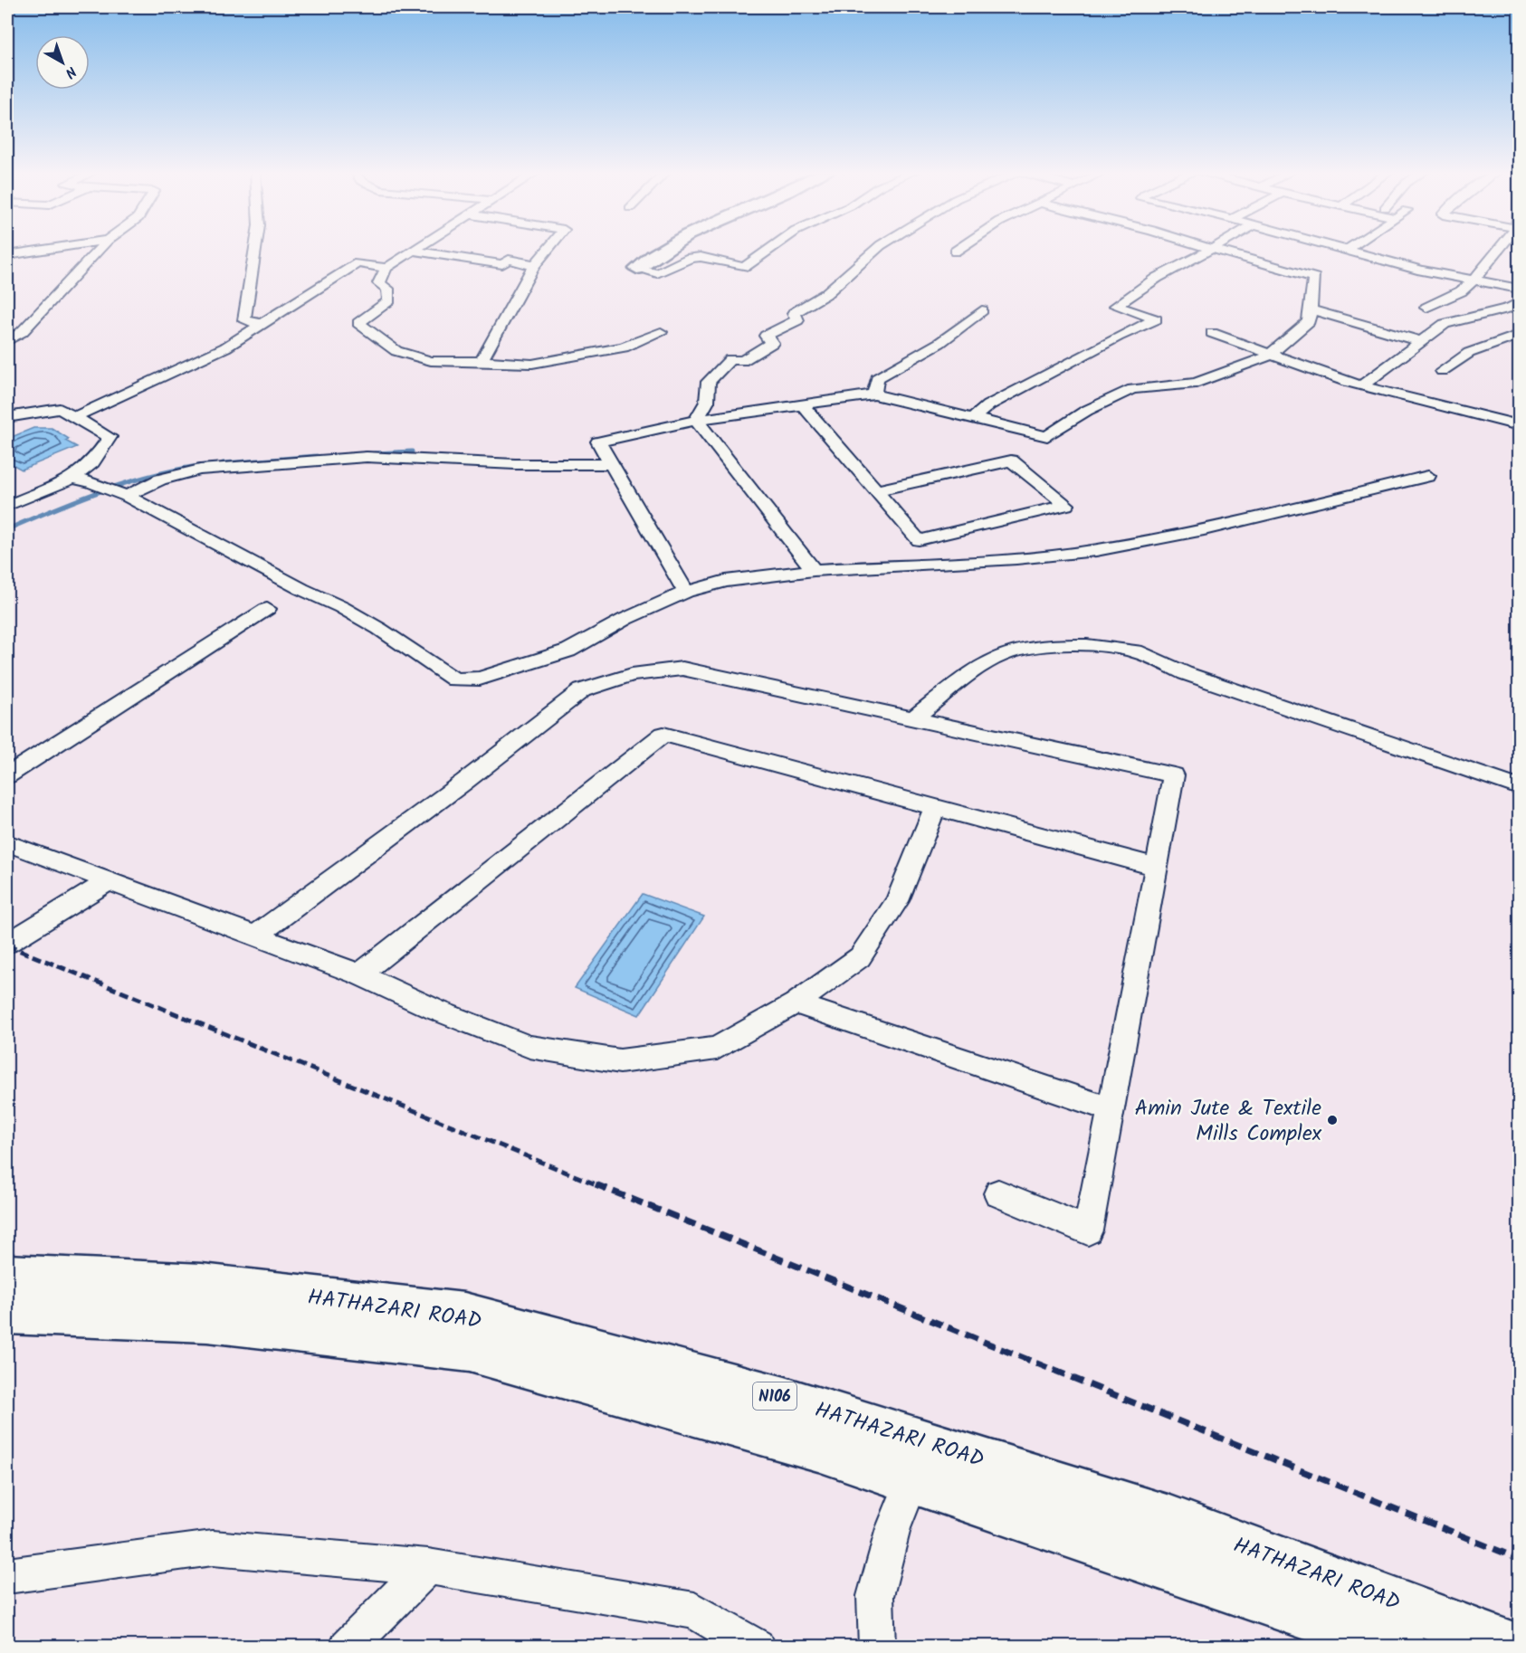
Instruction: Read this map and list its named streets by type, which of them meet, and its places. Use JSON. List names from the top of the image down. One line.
{"streets":{"main road":["HATHAZARI ROAD","N106"]},"places":["Amin Jute & Textile Mills Complex"],"north":"bottom right"}
